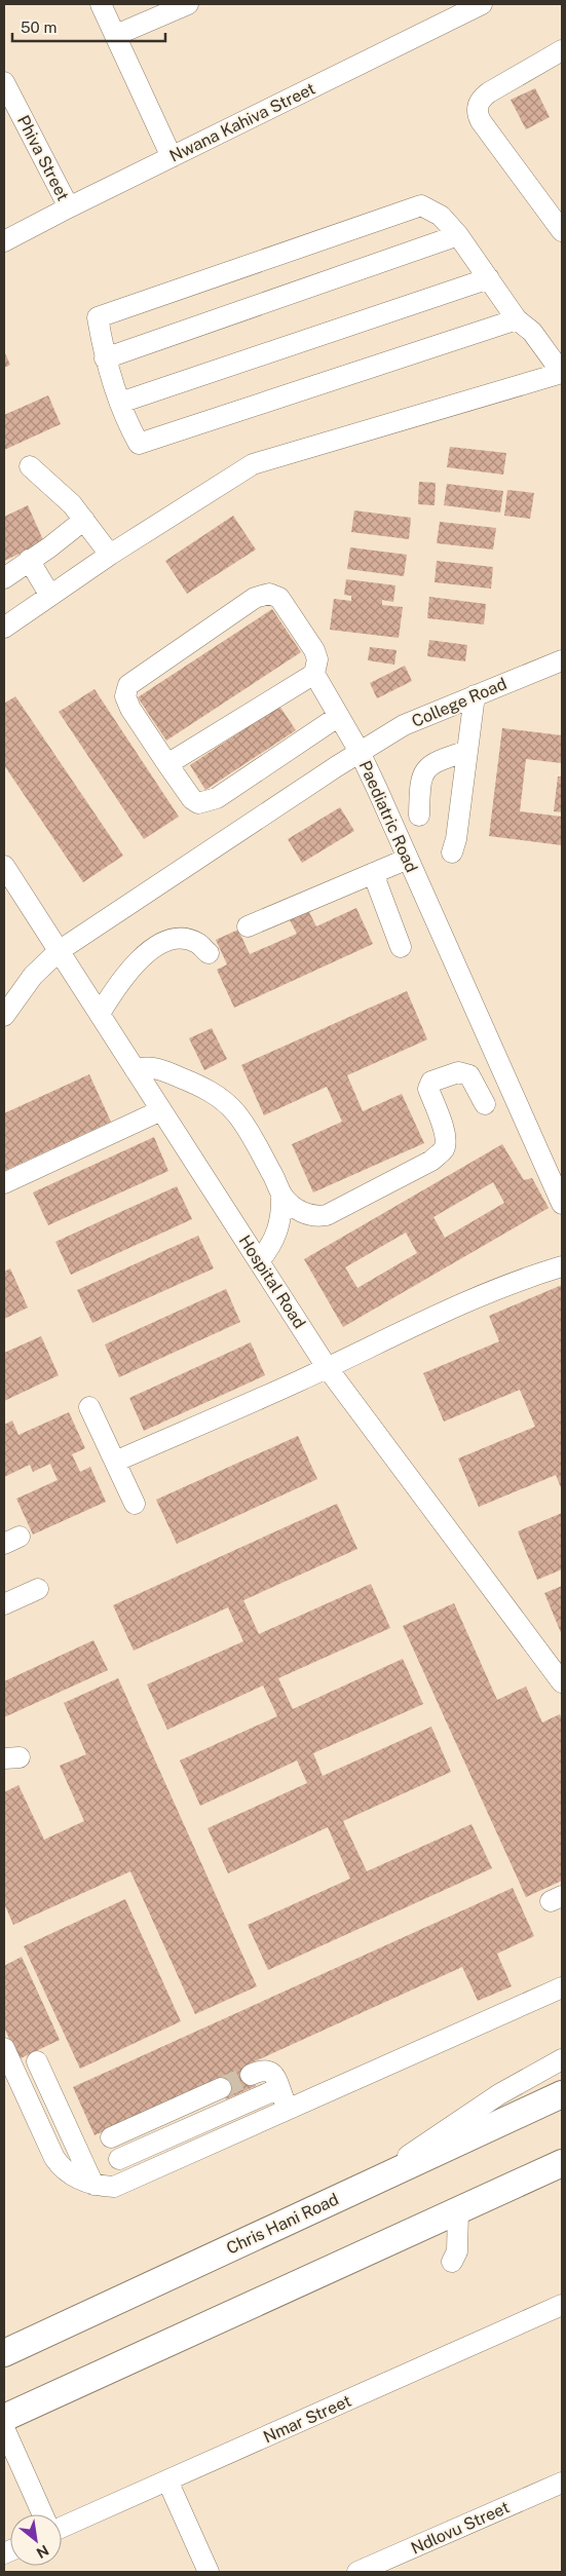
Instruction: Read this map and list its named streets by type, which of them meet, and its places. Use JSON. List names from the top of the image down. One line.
{"streets":{"main road":["Chris Hani Road"],"street":["Nwana Kahiva Street","Phiva Street","College Road","Paediatric Road","Hospital Road","Nmar Street","Ndlovu Street"]},"crossings":[["Nwana Kahiva Street","Phiva Street"],["College Road","Paediatric Road"],["Paediatric Road","Hospital Road"]],"scale_bar":"50 m","north":"bottom right"}
